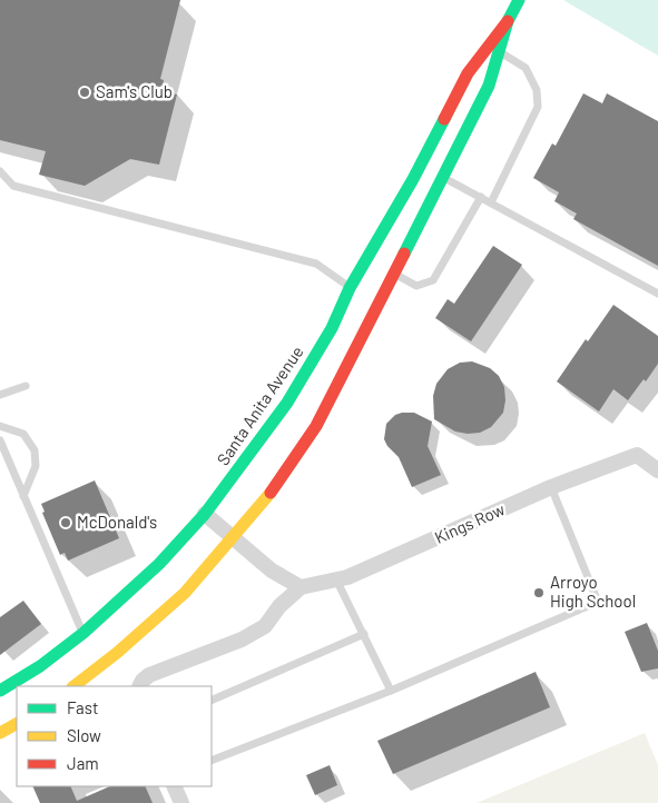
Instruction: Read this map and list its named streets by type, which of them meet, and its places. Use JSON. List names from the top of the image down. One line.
{"streets":{"main road":["Santa Anita Avenue"],"street":["Kings Row"]},"places":["Sam's Club","McDonald's","Arroyo High School"],"legend":["Fast","Slow","Jam"]}
